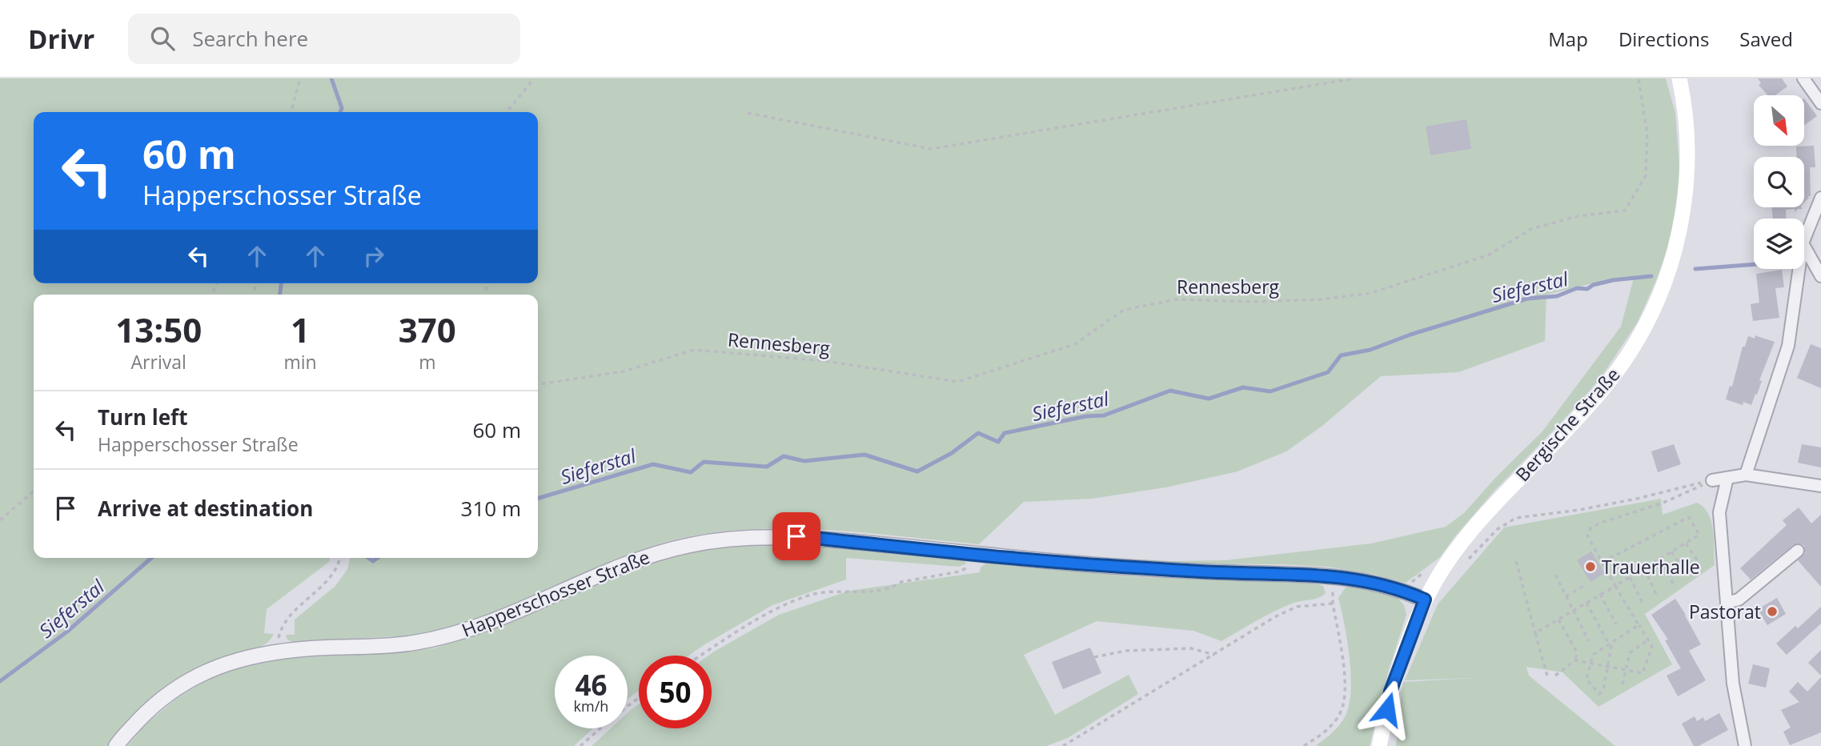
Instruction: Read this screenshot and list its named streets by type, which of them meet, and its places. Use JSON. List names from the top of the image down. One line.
{"streets":{"main road":["Bergische Straße"],"street":["Happerschosser Straße"],"path":["Rennesberg"]},"crossings":[["Bergische Straße","Happerschosser Straße"]],"water":["Sieferstal"],"places":["Trauerhalle","Pastorat"],"north":"bottom right","page":{"header":"Drivr","search":"Search here","nav":["Map","Directions","Saved"],"turn":["60 m","Happerschosser Straße"],"eta":["13:50","Arrival","1","min","370","m"],"list":[{"name":"Turn left","note":"Happerschosser Straße","value":"60 m"},{"name":"Arrive at destination","value":"310 m"}],"speed":"46 km/h","limit":"50"}}
